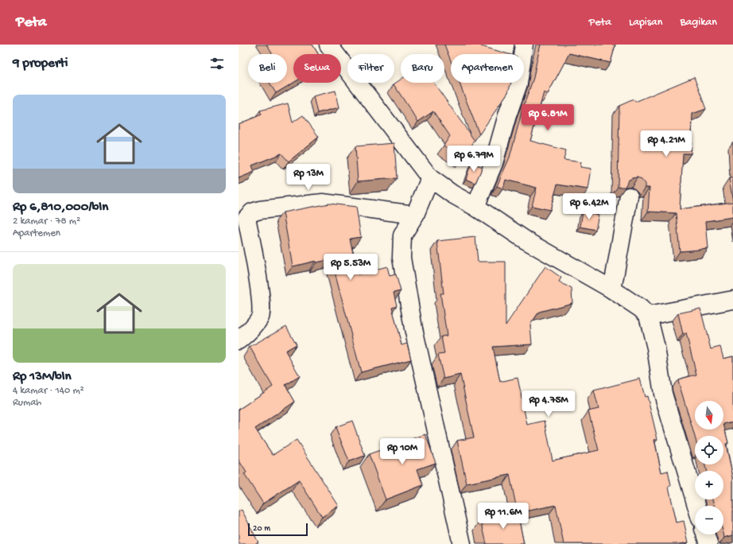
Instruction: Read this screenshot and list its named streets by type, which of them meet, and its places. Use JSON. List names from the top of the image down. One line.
{"scale_bar":"20 m","north":"bottom","page":{"header":"Peta","nav":["Peta","Lapisan","Bagikan"],"heading":"9 properti","chip":["Beli","Sewa","Filter","Baru","Apartemen"],"list":[{"name":"Rp 6,810,000/bln","note":"2 kamar · 78 m² · Apartemen"},{"name":"Rp 13M/bln","note":"4 kamar · 140 m² · Rumah"}],"price":["Rp 6.81M","Rp 4.21M","Rp 6.79M","Rp 13M","Rp 6.42M","Rp 5.53M","Rp 4.75M","Rp 10M","Rp 11.6M"],"map_buttons":["+","−"],"scale":"20 m"}}
